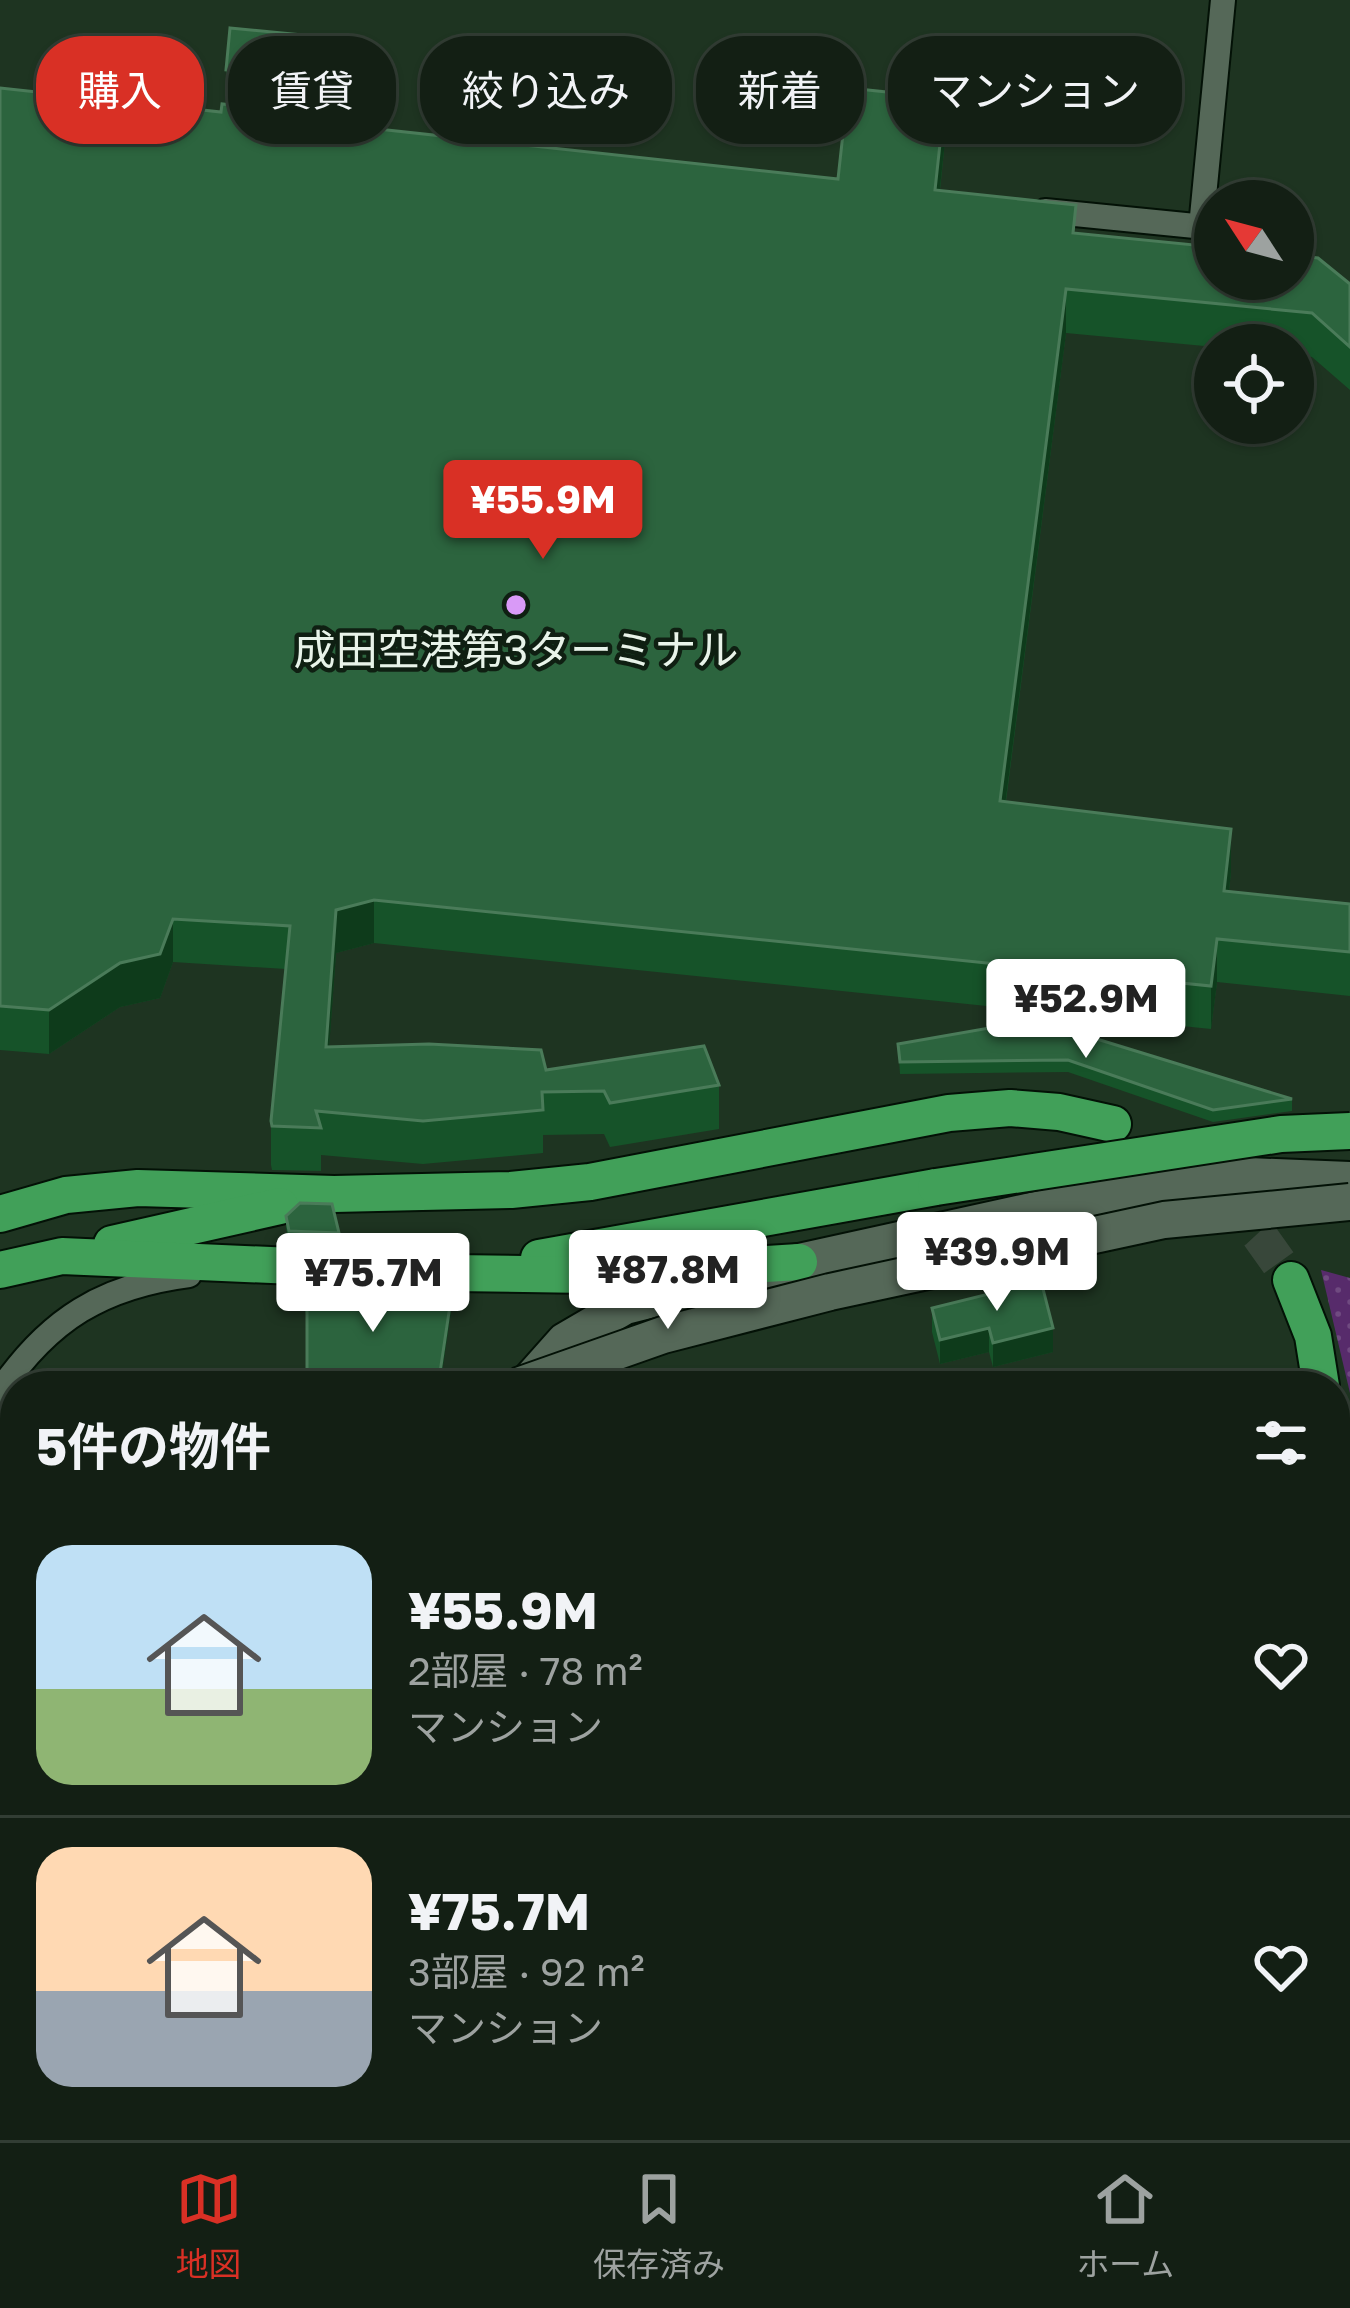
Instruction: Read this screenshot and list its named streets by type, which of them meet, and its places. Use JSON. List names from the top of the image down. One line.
{"places":["成田空港第3ターミナル"],"north":"top left","page":{"chip":["購入","賃貸","絞り込み","新着","マンション"],"price":["¥55.9M","¥52.9M","¥39.9M","¥87.8M","¥75.7M"],"heading":"5件の物件","list":[{"name":"¥55.9M","note":"2部屋 · 78 m² · マンション"},{"name":"¥75.7M","note":"3部屋 · 92 m² · マンション"}],"tabs":["地図","保存済み","ホーム"]}}
